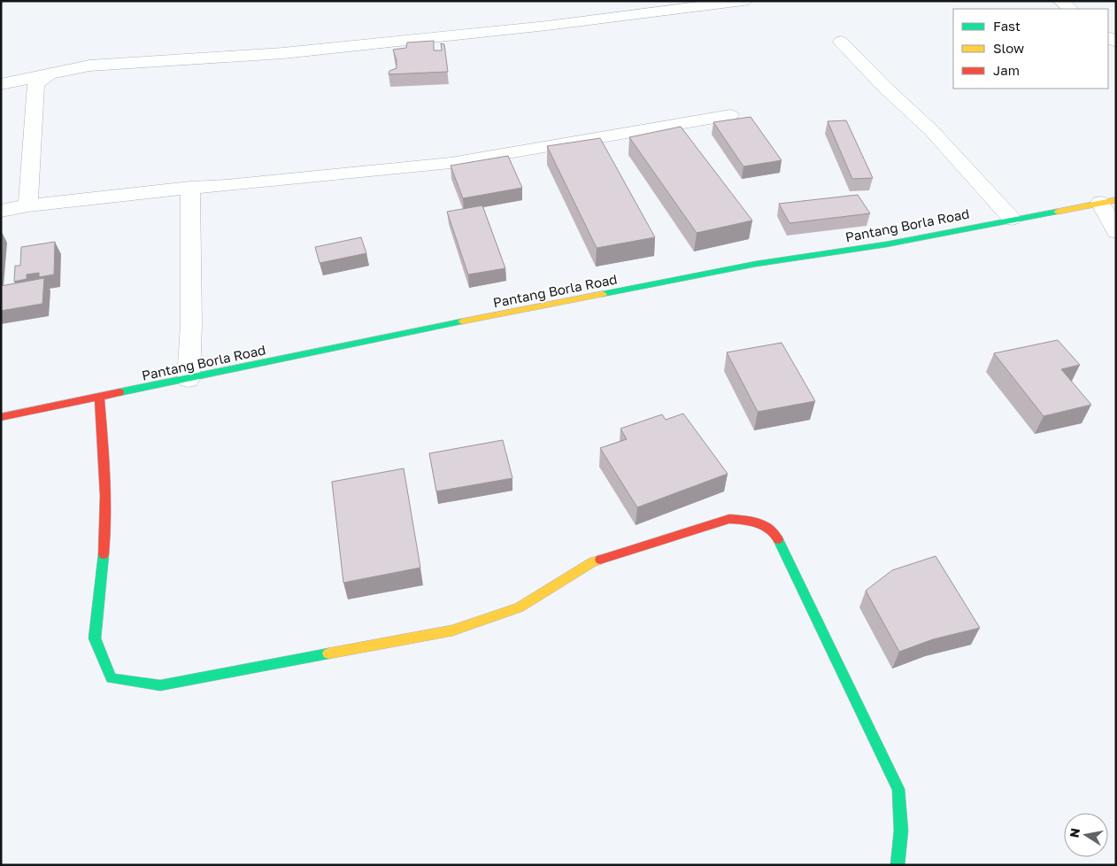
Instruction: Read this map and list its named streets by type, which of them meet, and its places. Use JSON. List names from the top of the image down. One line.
{"streets":{"street":["Pantang Borla Road"]},"legend":["Fast","Slow","Jam"],"north":"left"}
